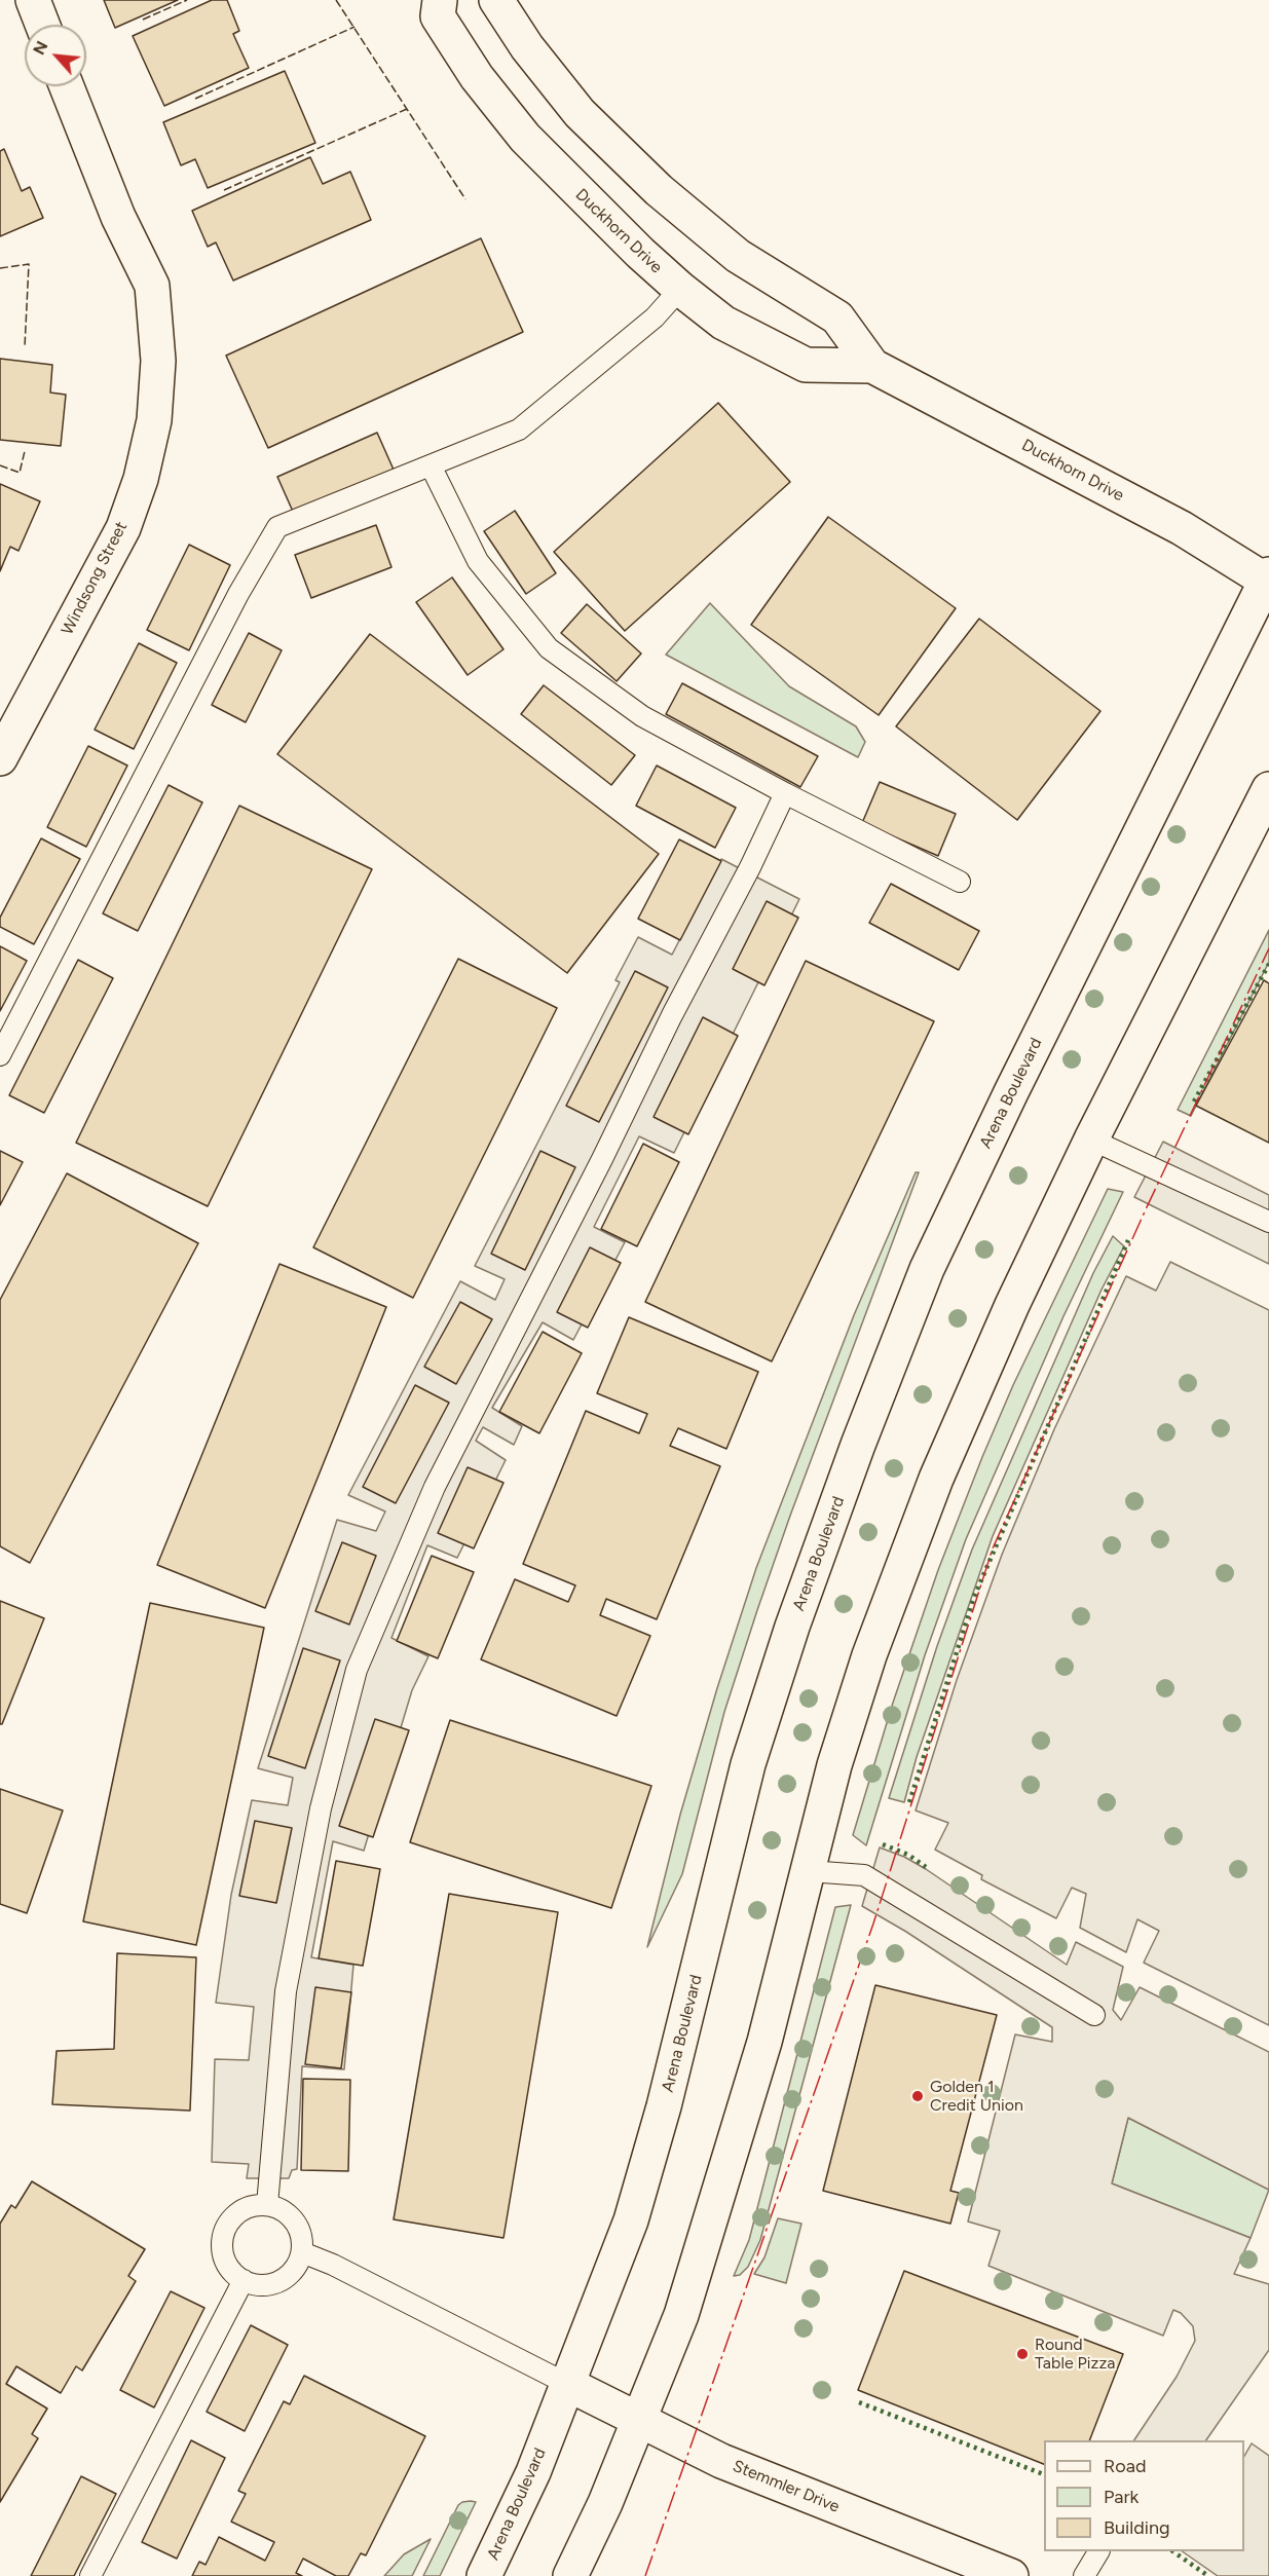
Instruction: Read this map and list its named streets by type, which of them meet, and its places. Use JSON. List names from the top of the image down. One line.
{"streets":{"main road":["Duckhorn Drive","Windsong Street","Arena Boulevard","Stemmler Drive"]},"crossings":[["Duckhorn Drive","Arena Boulevard"],["Arena Boulevard","Stemmler Drive"]],"places":["Golden 1 Credit Union","Round Table Pizza"],"legend":["Road","Park","Building"],"north":"top left"}
